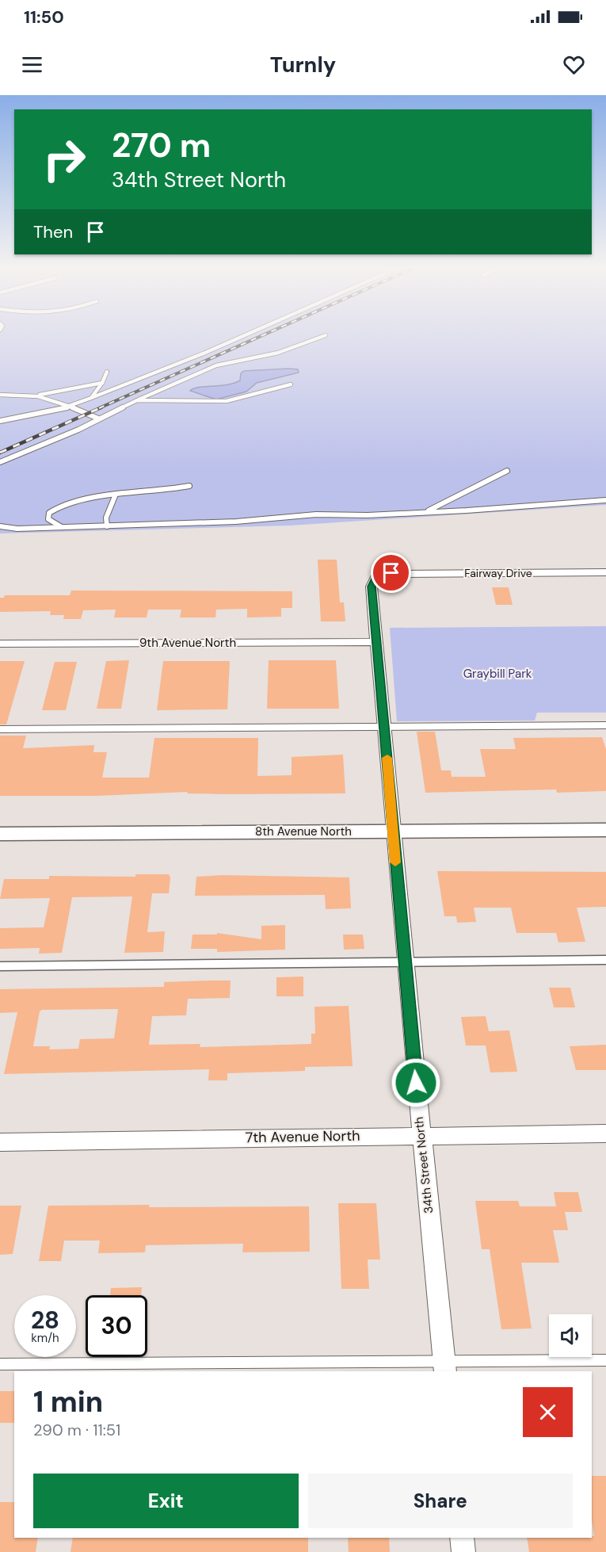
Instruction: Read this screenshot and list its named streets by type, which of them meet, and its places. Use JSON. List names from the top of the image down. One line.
{"streets":{"street":["Fairway Drive","9th Avenue North","8th Avenue North","7th Avenue North","34th Street North"]},"crossings":[["Fairway Drive","34th Street North"],["9th Avenue North","34th Street North"],["8th Avenue North","34th Street North"],["7th Avenue North","34th Street North"]],"parks":["Graybill Park"],"page":{"status":"11:50","header":"Turnly","turn":["270 m","34th Street North"],"then":"Then","speed":"28 km/h","limit":"30","heading":["1 min","290 m · 11:51"],"buttons":["Exit","Share"]}}
